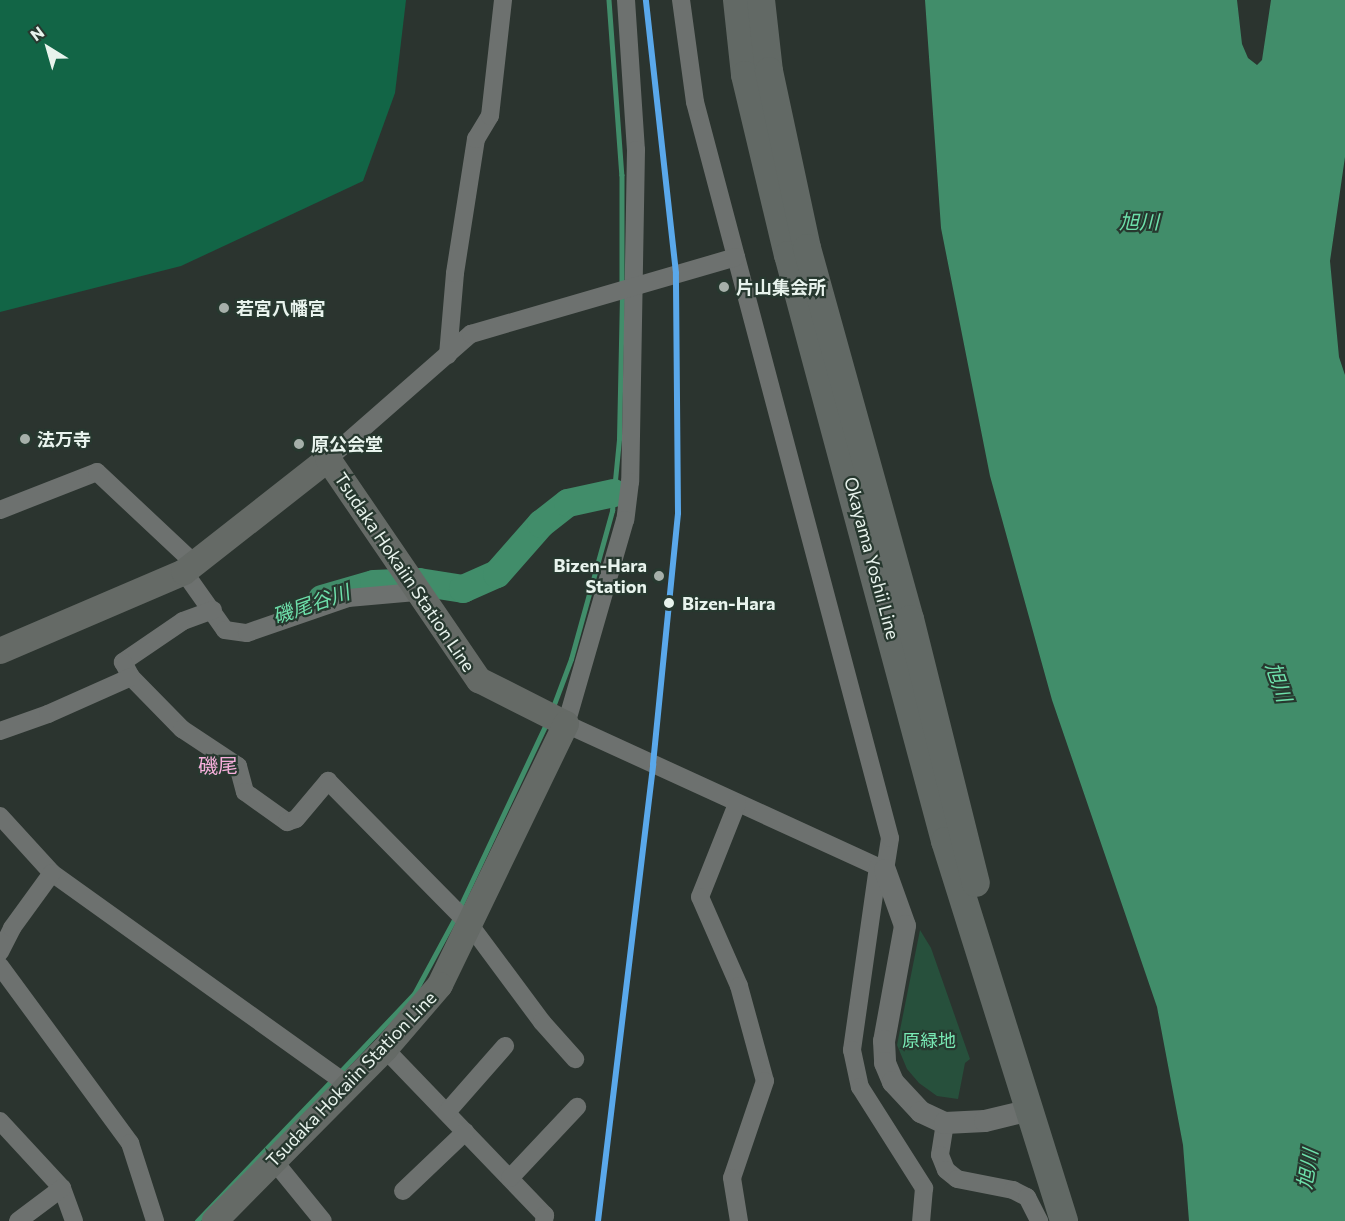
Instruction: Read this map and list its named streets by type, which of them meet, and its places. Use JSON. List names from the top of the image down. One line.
{"streets":{"main road":["Okayama Yoshii Line","Tsudaka Hokaiin Station Line"]},"districts":["磯尾"],"water":["旭川","磯尾谷川"],"parks":["原緑地"],"places":["片山集会所","若宮八幡宮","法万寺","原公会堂","Bizen-Hara Station","Bizen-Hara"],"north":"top left"}
